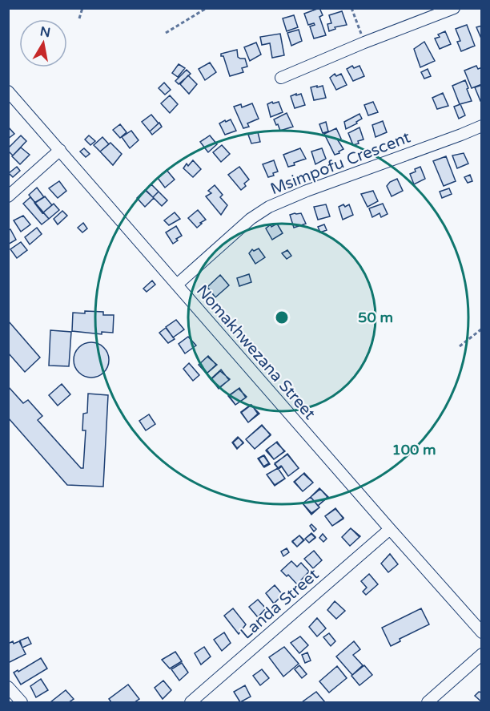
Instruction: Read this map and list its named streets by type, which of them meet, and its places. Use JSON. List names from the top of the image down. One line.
{"streets":{"street":["Msimpofu Crescent","Nomakhwezana Street","Landa Street"]},"crossings":[["Msimpofu Crescent","Nomakhwezana Street"],["Nomakhwezana Street","Landa Street"]],"north":"top","rings":["50 m","100 m"]}
